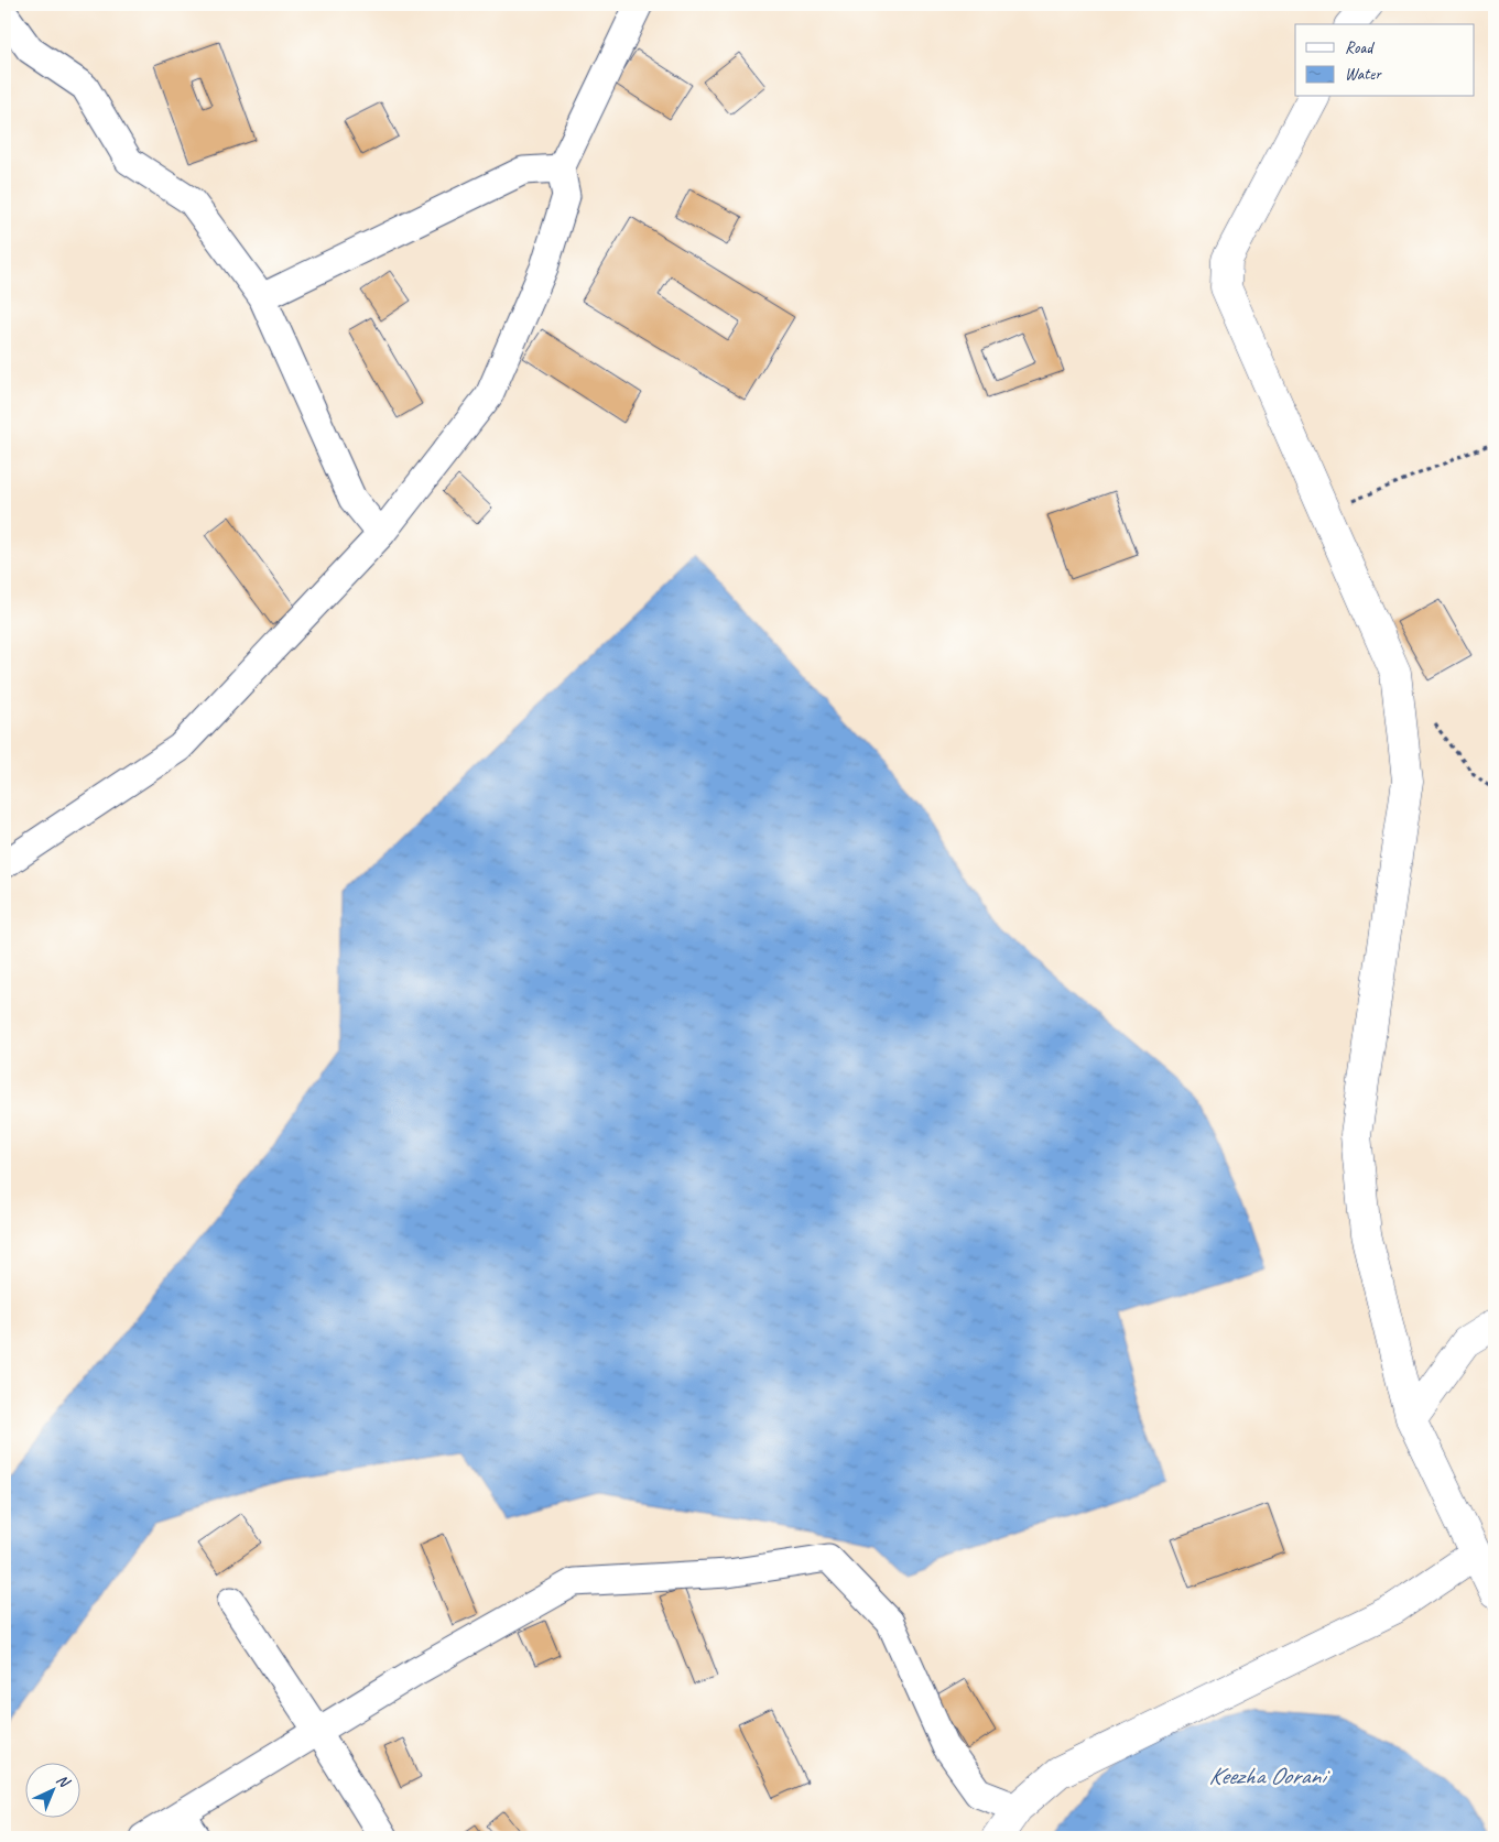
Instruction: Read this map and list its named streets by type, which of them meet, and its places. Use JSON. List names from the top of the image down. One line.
{"water":["Keezha Oorani"],"legend":["Road","Water"],"north":"top right"}
